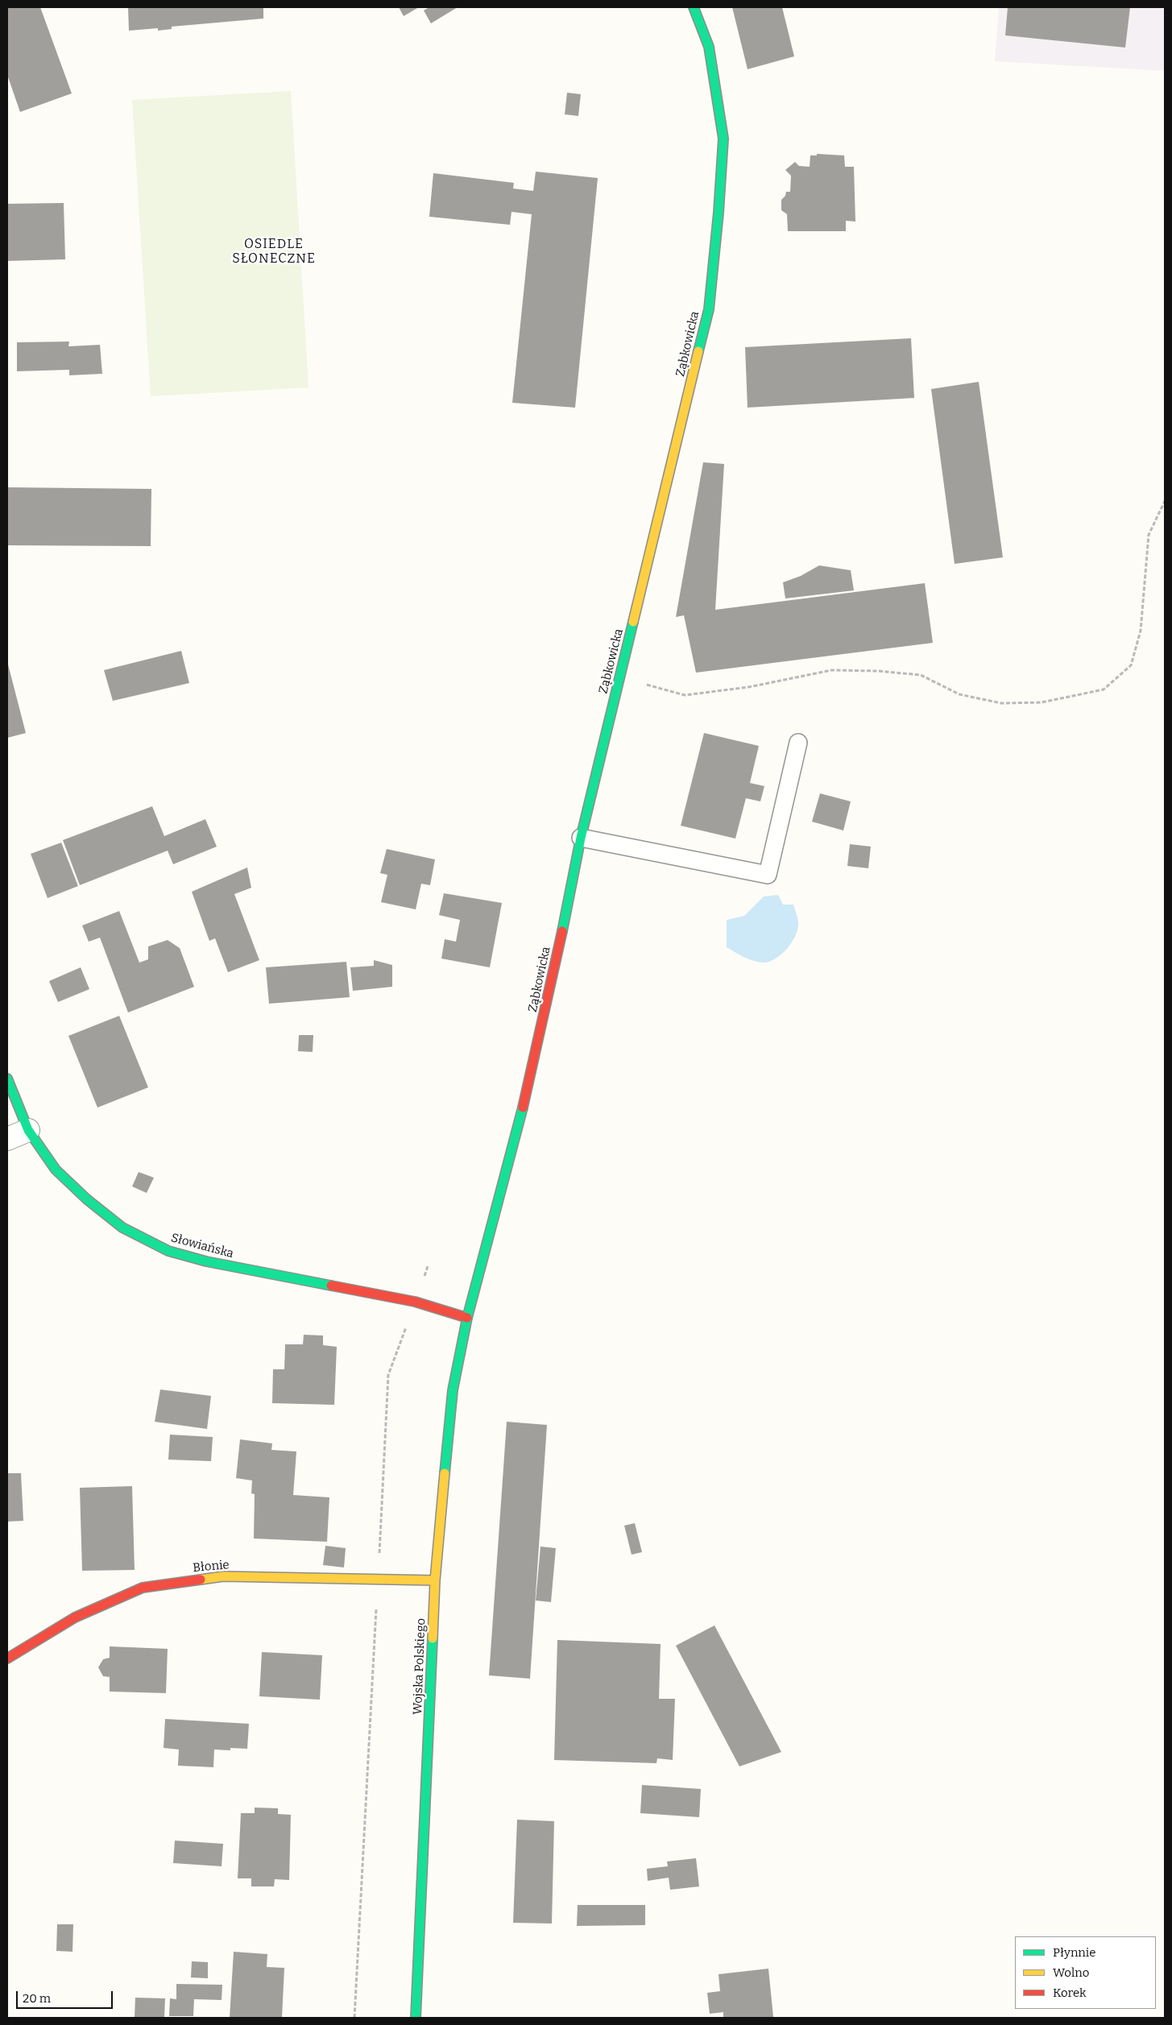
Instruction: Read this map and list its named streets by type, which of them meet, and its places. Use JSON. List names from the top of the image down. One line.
{"streets":{"street":["Ząbkowicka","Słowiańska","Błonie","Wojska Polskiego"]},"crossings":[["Ząbkowicka","Słowiańska"],["Ząbkowicka","Wojska Polskiego"],["Słowiańska","Wojska Polskiego"],["Błonie","Wojska Polskiego"]],"districts":["OSIEDLE SŁONECZNE"],"legend":["Płynnie","Wolno","Korek"],"scale_bar":"20 m"}
